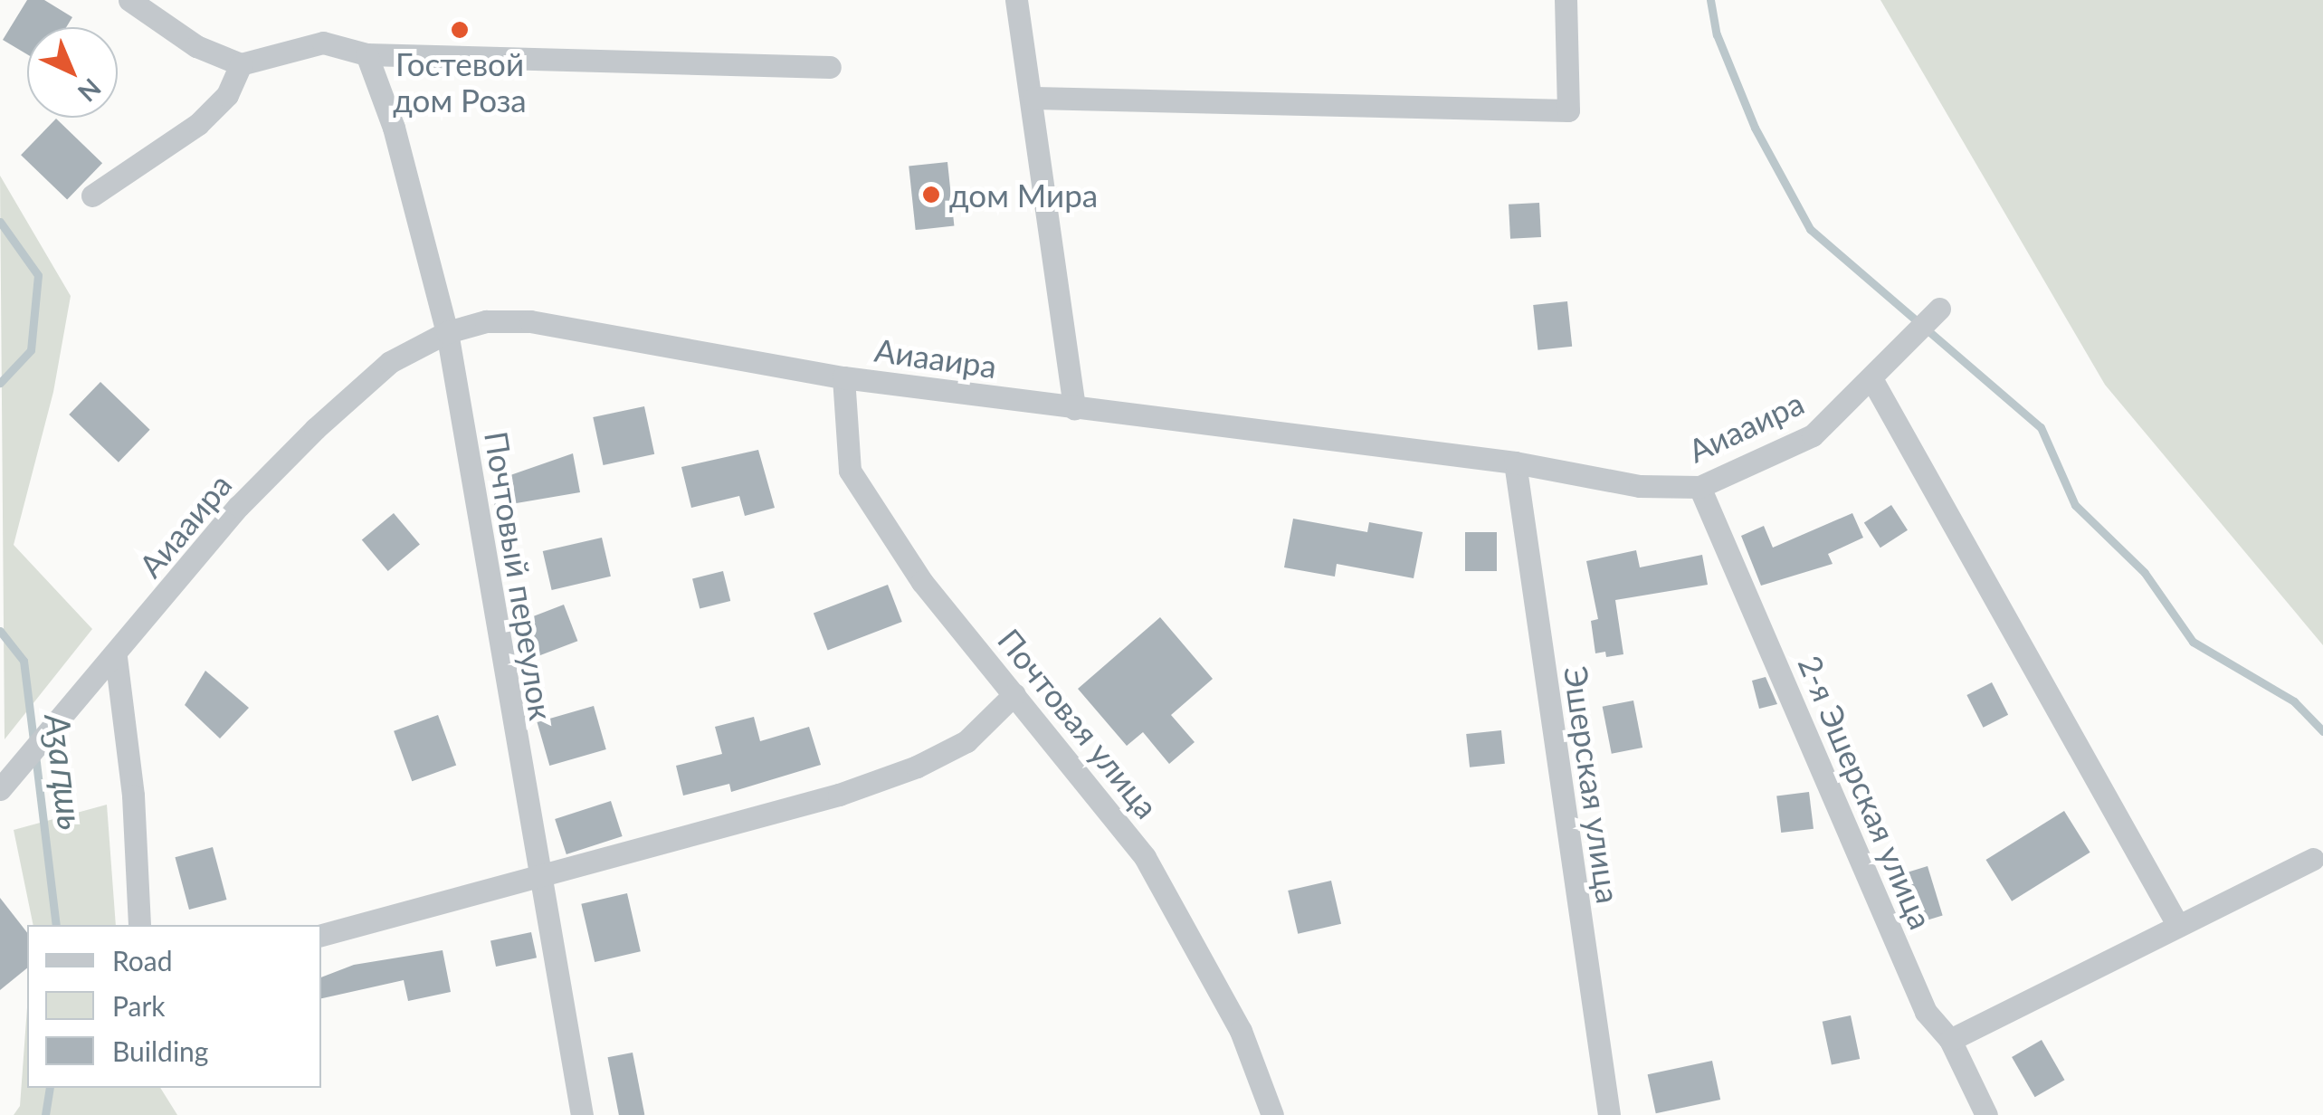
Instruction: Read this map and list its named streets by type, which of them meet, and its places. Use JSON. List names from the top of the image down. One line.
{"streets":{"street":["Аиааира","Почтовый переулок","Почтовая улица","Эшерская улица","2-я Эшерская улица"]},"crossings":[["Аиааира","Почтовый переулок"],["Аиааира","Почтовая улица"],["Аиааира","Эшерская улица"],["Аиааира","2-я Эшерская улица"]],"water":["Аӡаԥшь"],"places":["Гостевой дом Роза","дом Мира"],"legend":["Road","Park","Building"],"north":"bottom right"}
